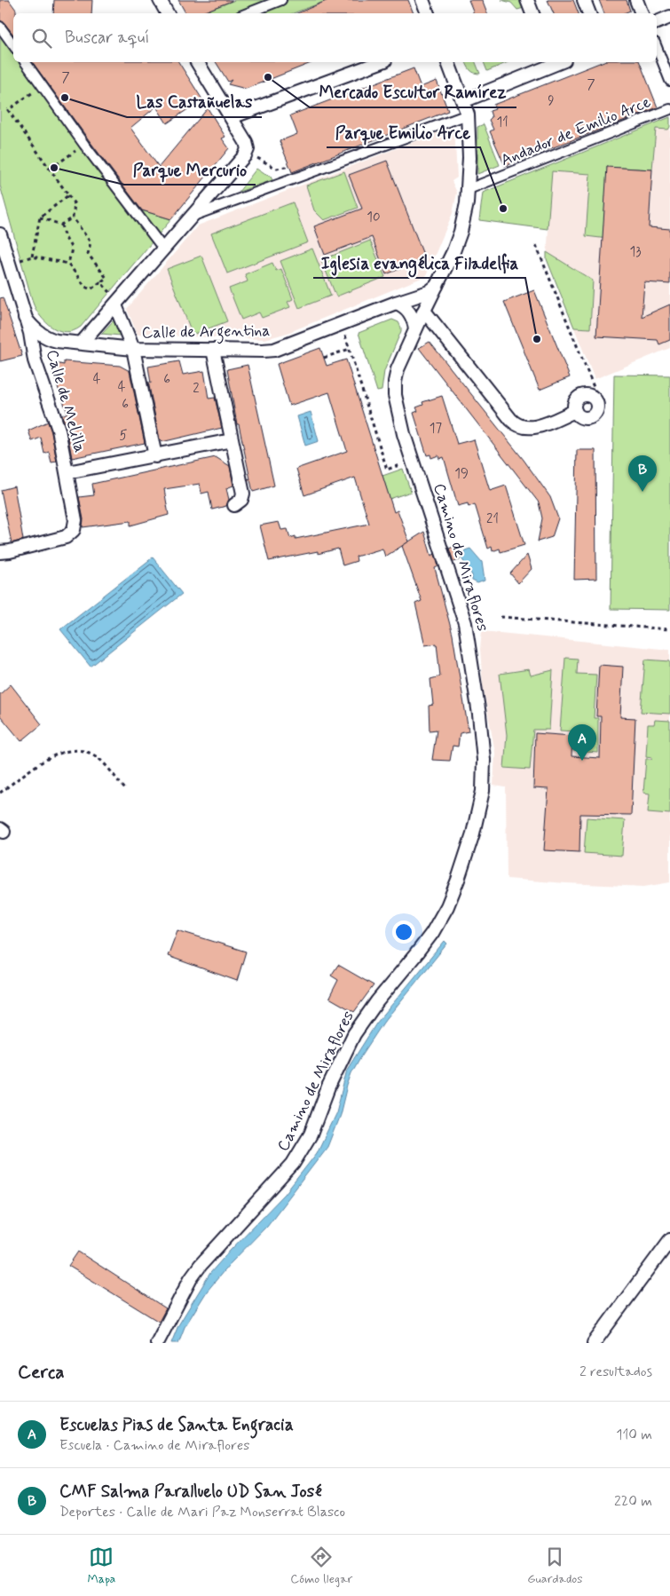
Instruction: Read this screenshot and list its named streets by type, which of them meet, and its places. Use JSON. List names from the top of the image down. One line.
{"streets":{"street":["Andador de Emilio Arce","Calle de Argentina","Calle de Melilla","Camino de Miraflores"]},"crossings":[["Andador de Emilio Arce","Camino de Miraflores"],["Calle de Argentina","Calle de Melilla"],["Calle de Argentina","Camino de Miraflores"]],"places":["Mercado Escultor Ramírez","Las Castañuelas","Parque Mercurio","Parque Emilio Arce","Iglesia evangélica Filadelfia"],"house_numbers":["7","7","9","11","10","13","4","6","4","2","6","17","5","19","21"],"page":{"search":"Buscar aquí","pins":["B","A"],"heading":["Cerca","2 resultados"],"list":[{"mark":"A","name":"Escuelas Pias de Santa Engracia","note":"Escuela · Camino de Miraflores","value":"110 m"},{"mark":"B","name":"CMF Salma Paralluelo UD San José","note":"Deportes · Calle de Mari Paz Monserrat Blasco","value":"220 m"}],"nav":["Mapa","Cómo llegar","Guardados"]}}
